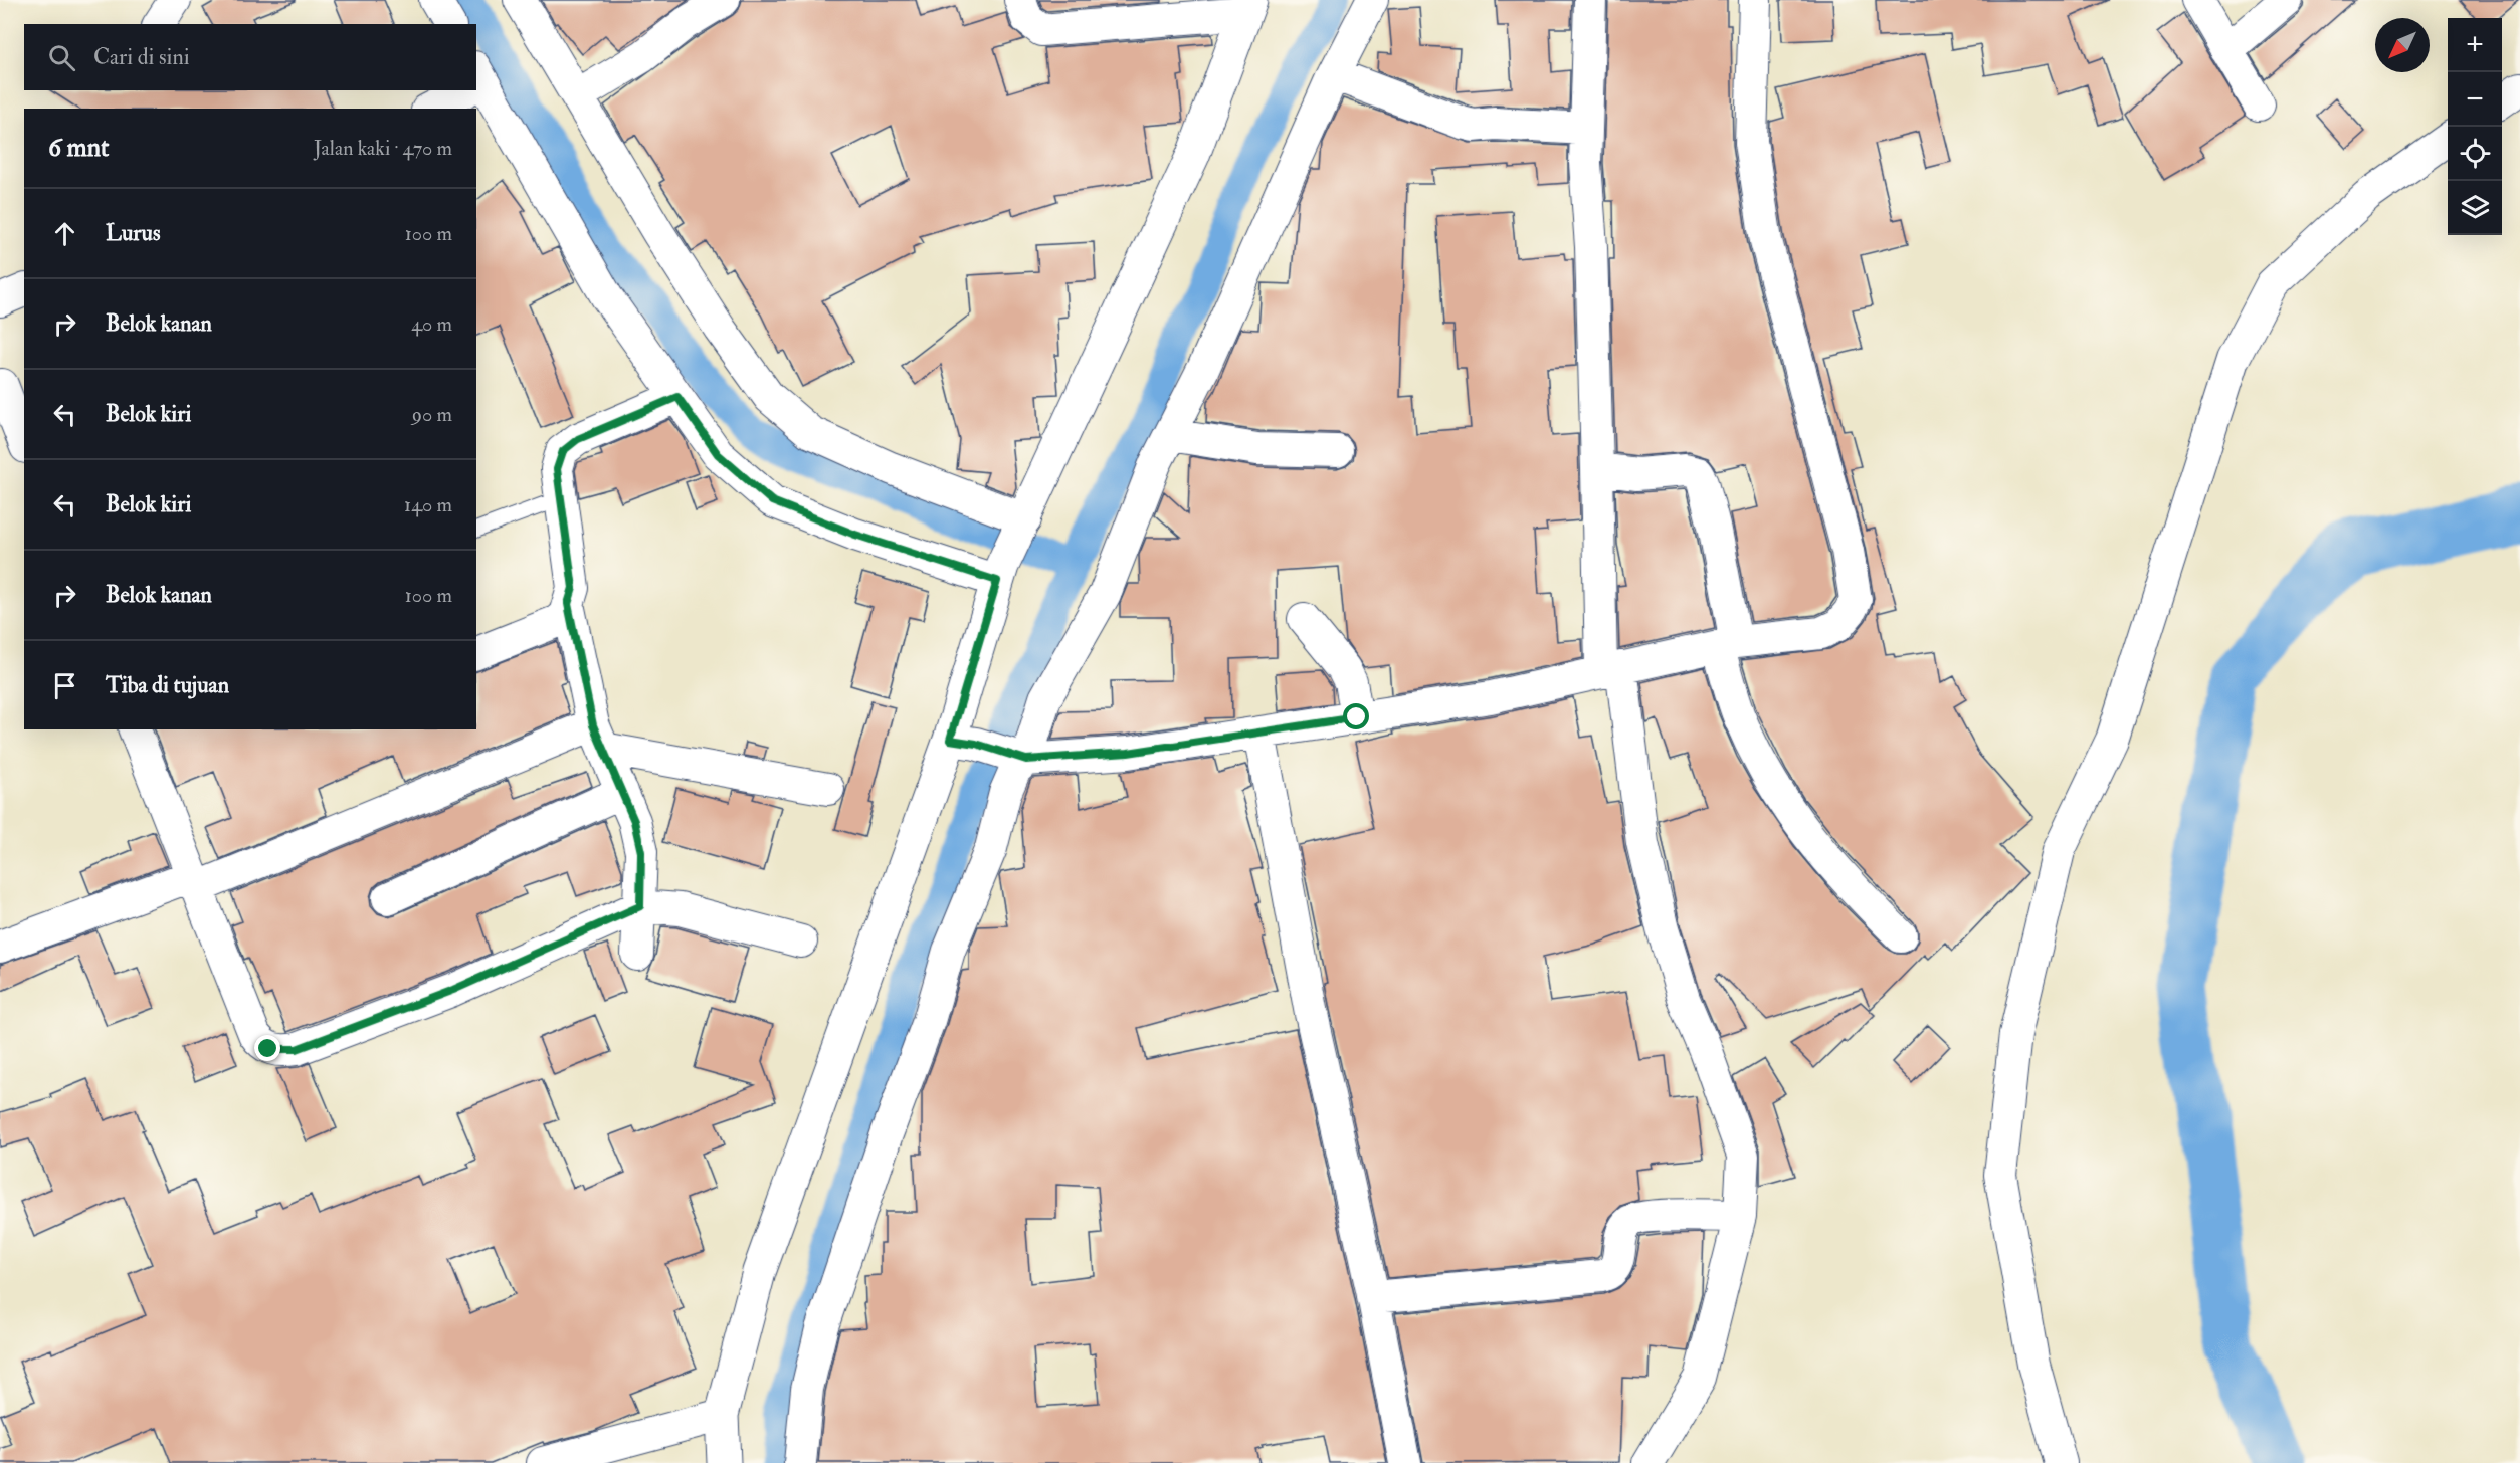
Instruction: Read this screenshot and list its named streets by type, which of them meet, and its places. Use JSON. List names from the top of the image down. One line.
{"north":"bottom left","page":{"map_buttons":["+","−"],"search":"Cari di sini","heading":["6 mnt","Jalan kaki · 470 m"],"list":[["Lurus","100 m"],["Belok kanan","40 m"],["Belok kiri","90 m"],["Belok kiri","140 m"],["Belok kanan","100 m"],"Tiba di tujuan"]}}
